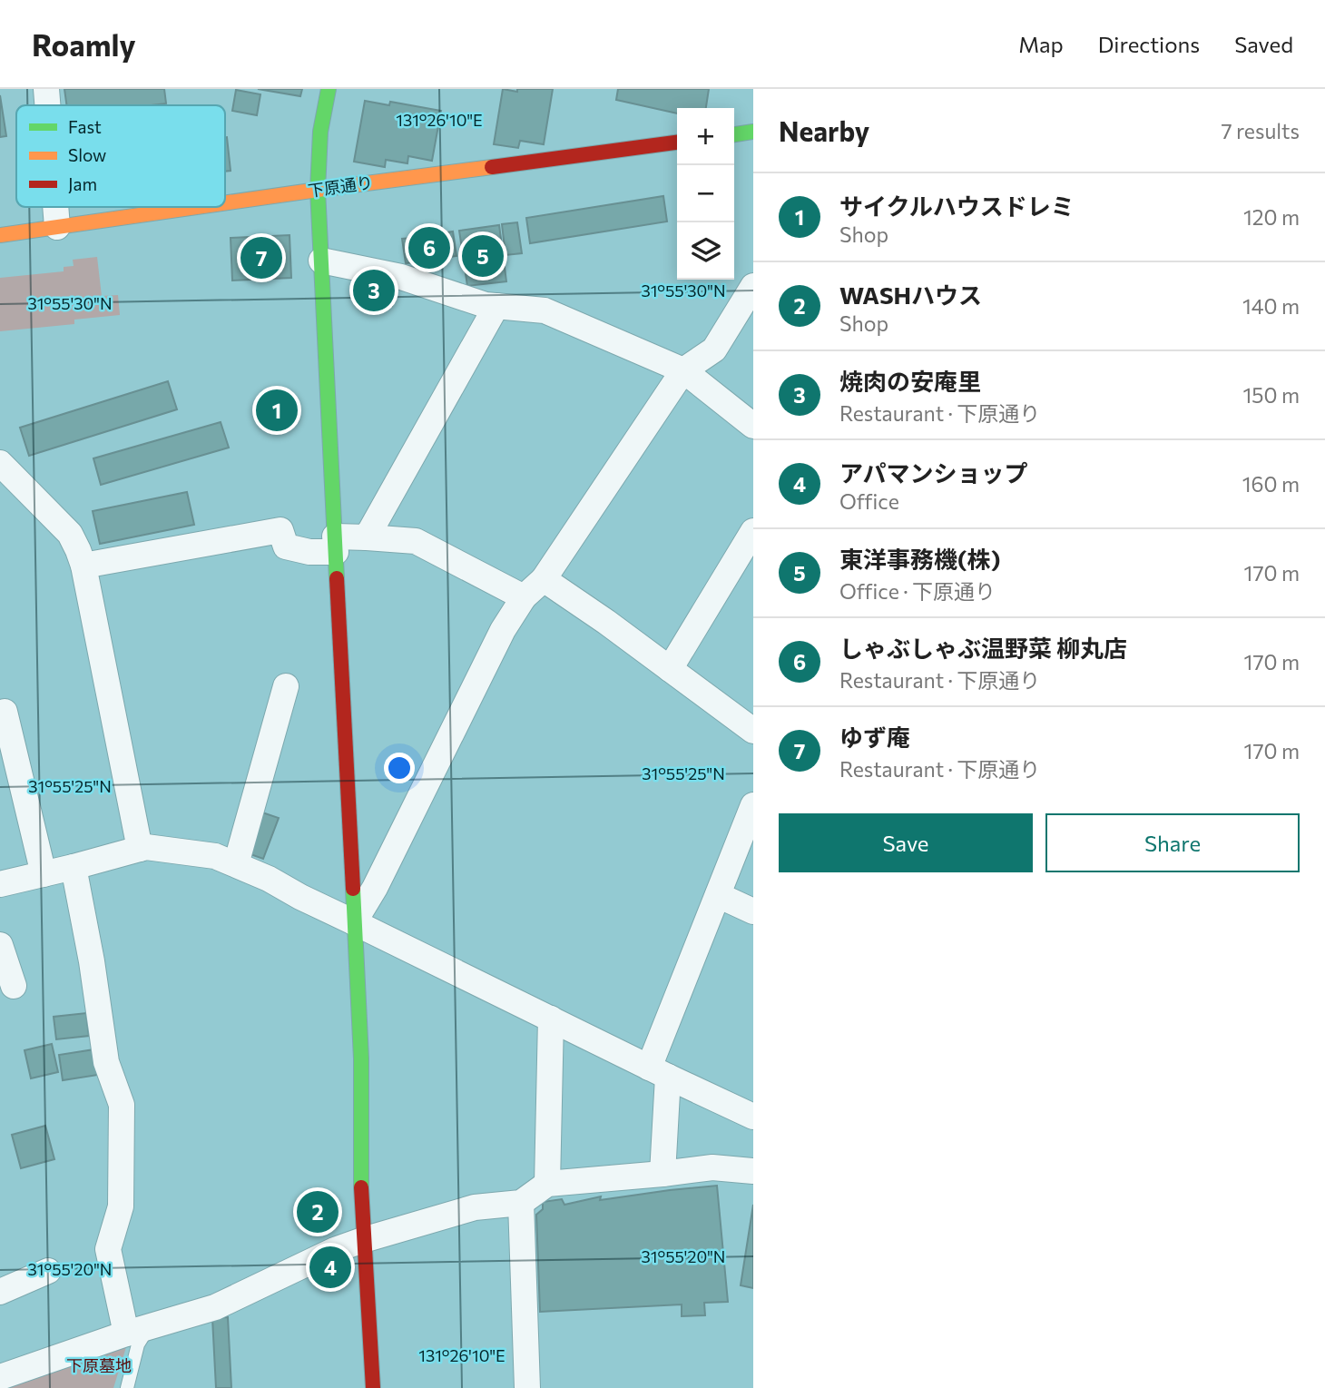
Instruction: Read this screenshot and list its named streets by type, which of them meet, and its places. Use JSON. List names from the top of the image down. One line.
{"streets":{"street":["下原通り"]},"parks":["下原墓地"],"legend":["Fast","Slow","Jam"],"page":{"header":"Roamly","nav":["Map","Directions","Saved"],"heading":["Nearby","7 results"],"map_buttons":["+","−"],"list":[{"mark":"1","name":"サイクルハウスドレミ","note":"Shop","value":"120 m"},{"mark":"2","name":"WASHハウス","note":"Shop","value":"140 m"},{"mark":"3","name":"焼肉の安庵里","note":"Restaurant · 下原通り","value":"150 m"},{"mark":"4","name":"アパマンショップ","note":"Office","value":"160 m"},{"mark":"5","name":"東洋事務機(株)","note":"Office · 下原通り","value":"170 m"},{"mark":"6","name":"しゃぶしゃぶ温野菜 柳丸店","note":"Restaurant · 下原通り","value":"170 m"},{"mark":"7","name":"ゆず庵","note":"Restaurant · 下原通り","value":"170 m"}],"pins":["6","5","7","3","1","2","4"],"buttons":["Save","Share"]},"coordinates":["131°26'10\"E","31°55'30\"N","31°55'25\"N","31°55'20\"N"]}
